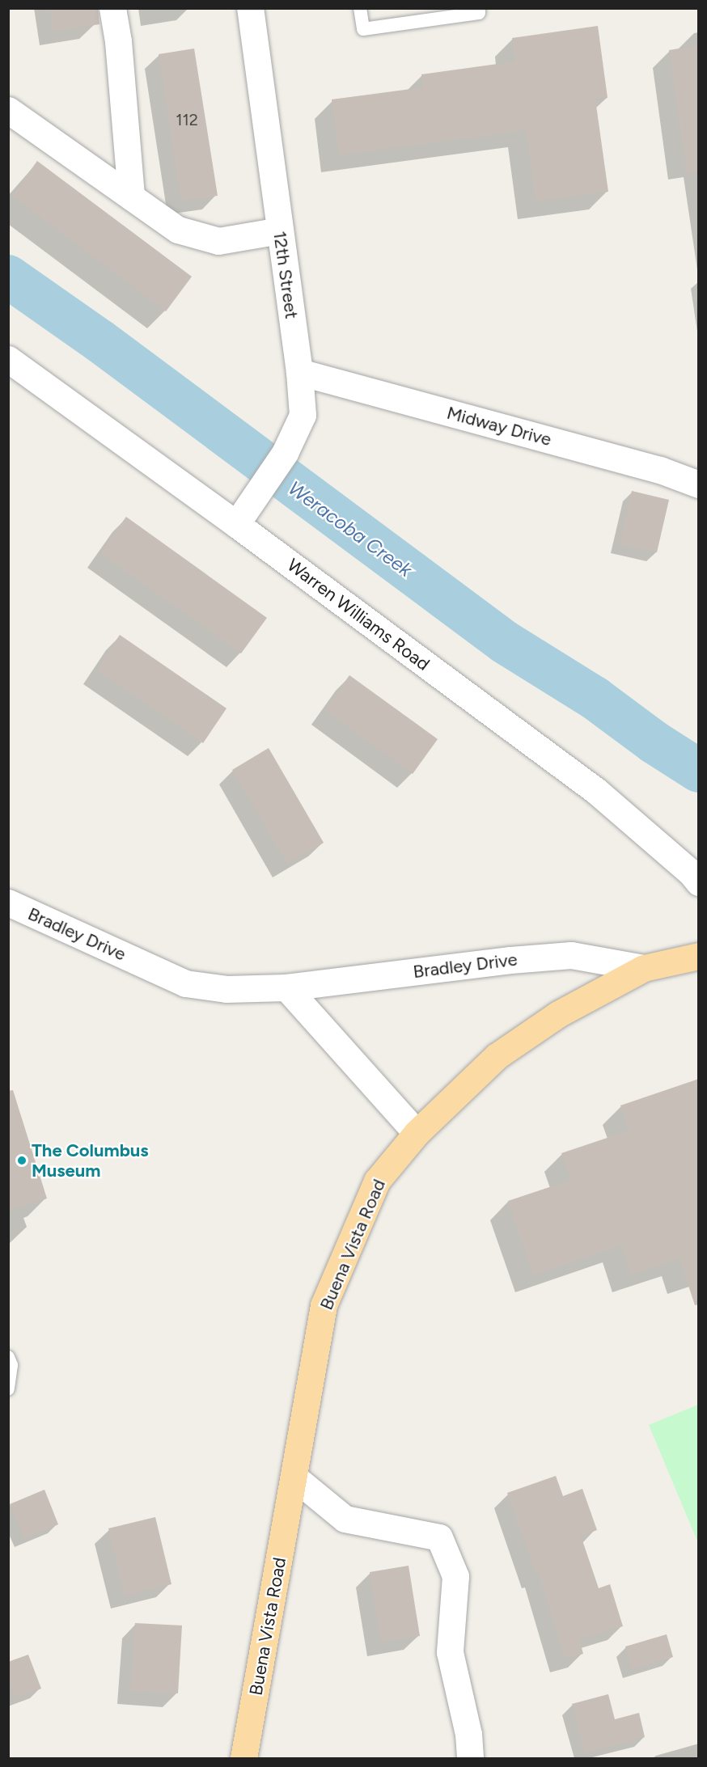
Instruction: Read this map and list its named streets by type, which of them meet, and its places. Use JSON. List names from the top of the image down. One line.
{"streets":{"main road":["Buena Vista Road"],"street":["12th Street","Midway Drive","Warren Williams Road","Bradley Drive"]},"crossings":[["12th Street","Midway Drive"],["12th Street","Warren Williams Road"],["Bradley Drive","Buena Vista Road"]],"water":["Weracoba Creek"],"places":["The Columbus Museum"],"house_numbers":["112"]}
